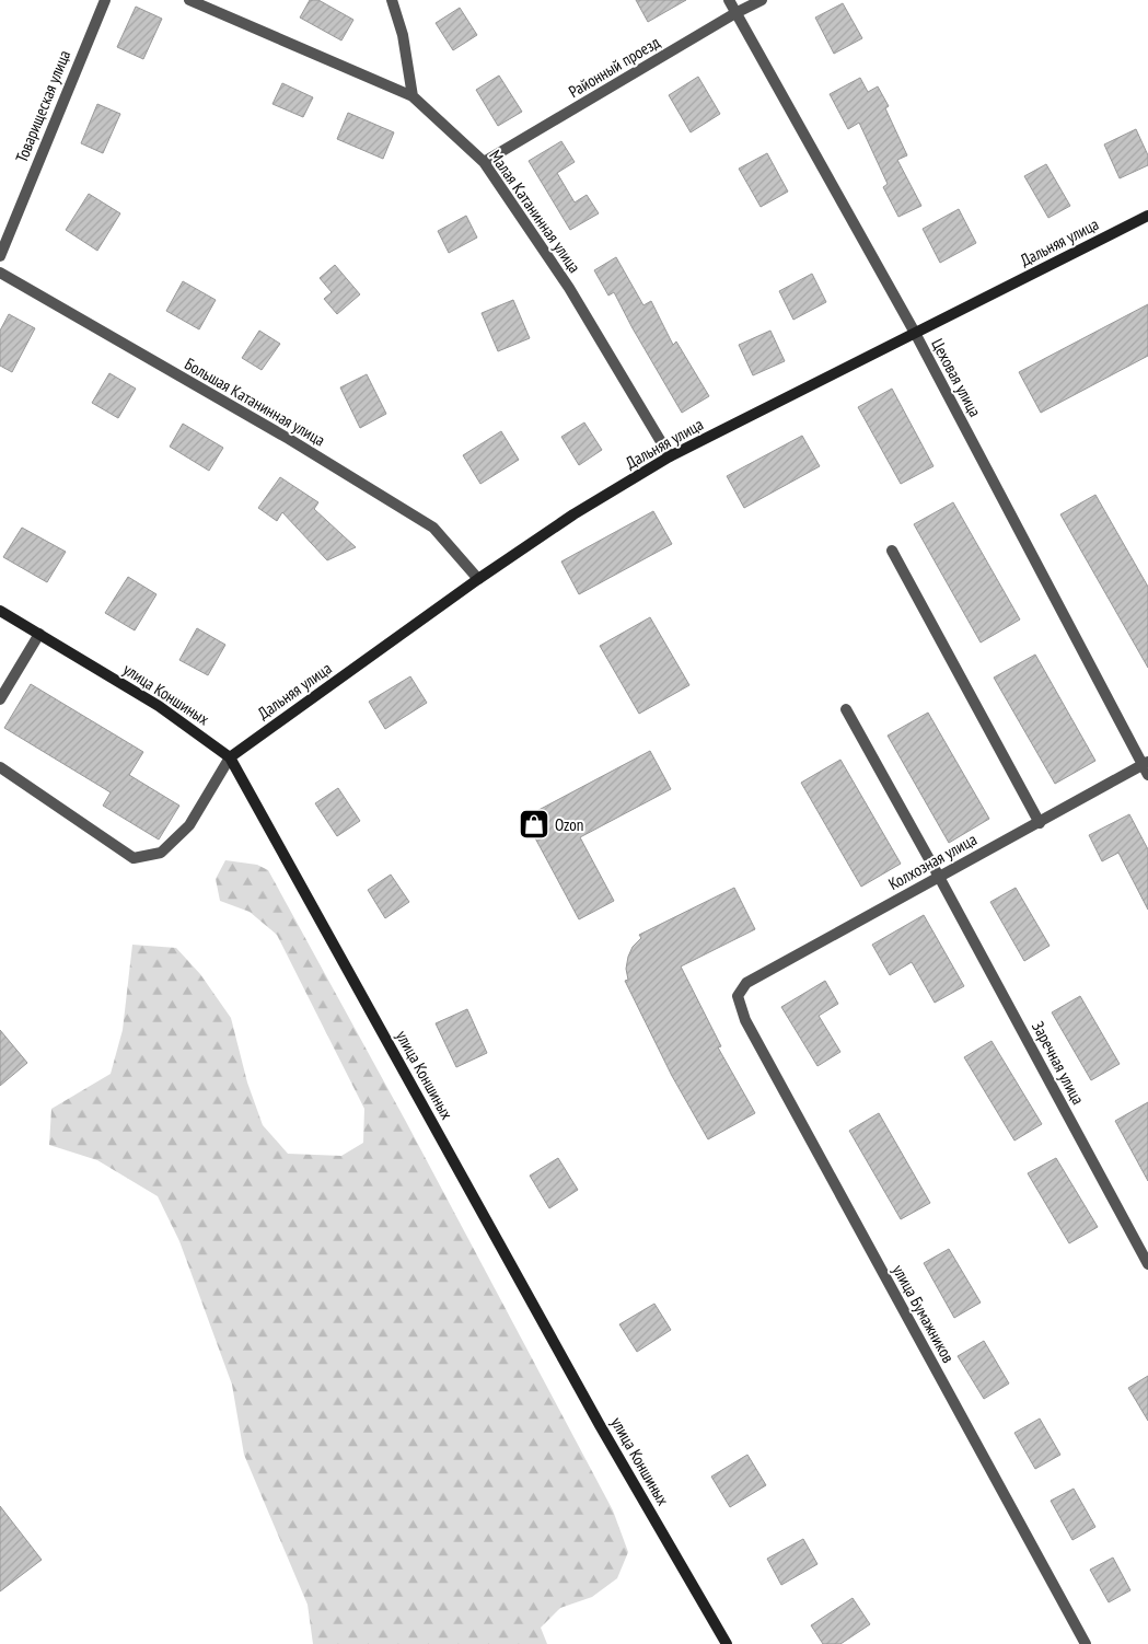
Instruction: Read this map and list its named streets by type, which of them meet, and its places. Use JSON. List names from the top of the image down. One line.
{"streets":{"main road":["Дальняя улица","улица Коншиных"],"street":["Районный проезд","Товарищеская улица","Малая Катанинная улица","Цеховая улица","Большая Катанинная улица","Колхозная улица","Заречная улица","улица Бумажников"]},"crossings":[["Районный проезд","Малая Катанинная улица"],["Районный проезд","Цеховая улица"],["Малая Катанинная улица","Дальняя улица"],["Дальняя улица","Цеховая улица"],["Дальняя улица","Большая Катанинная улица"],["Дальняя улица","улица Коншиных"],["Цеховая улица","Колхозная улица"],["Колхозная улица","Заречная улица"],["Колхозная улица","улица Бумажников"]],"places":{"shop":["Ozon"]}}
